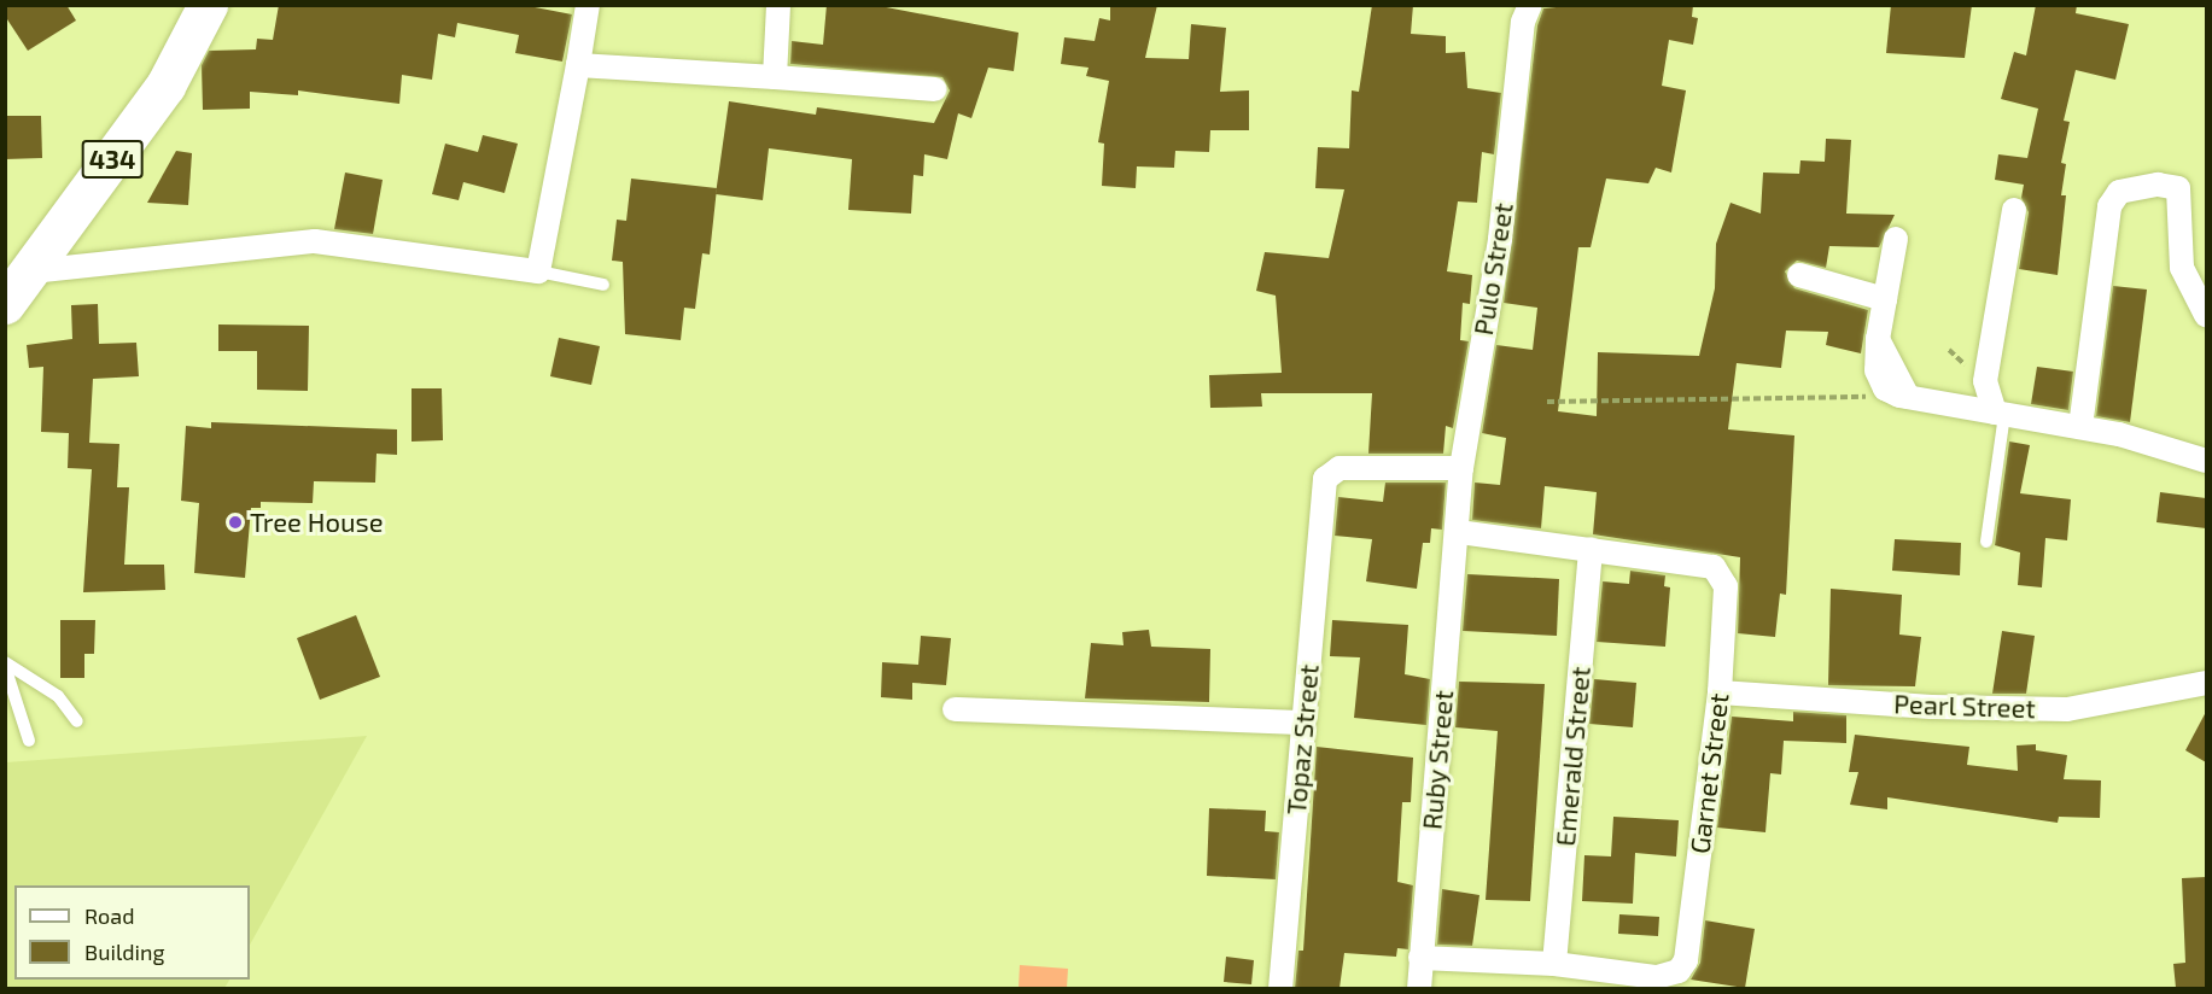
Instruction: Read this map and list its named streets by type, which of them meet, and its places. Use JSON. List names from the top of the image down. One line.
{"streets":{"highway":["434"],"street":["Pulo Street","Pearl Street","Topaz Street","Emerald Street","Ruby Street","Garnet Street"]},"crossings":[["Pulo Street","Topaz Street"],["Pulo Street","Ruby Street"],["Pearl Street","Garnet Street"],["Emerald Street","Garnet Street"]],"places":["Tree House"],"legend":["Road","Building"]}
